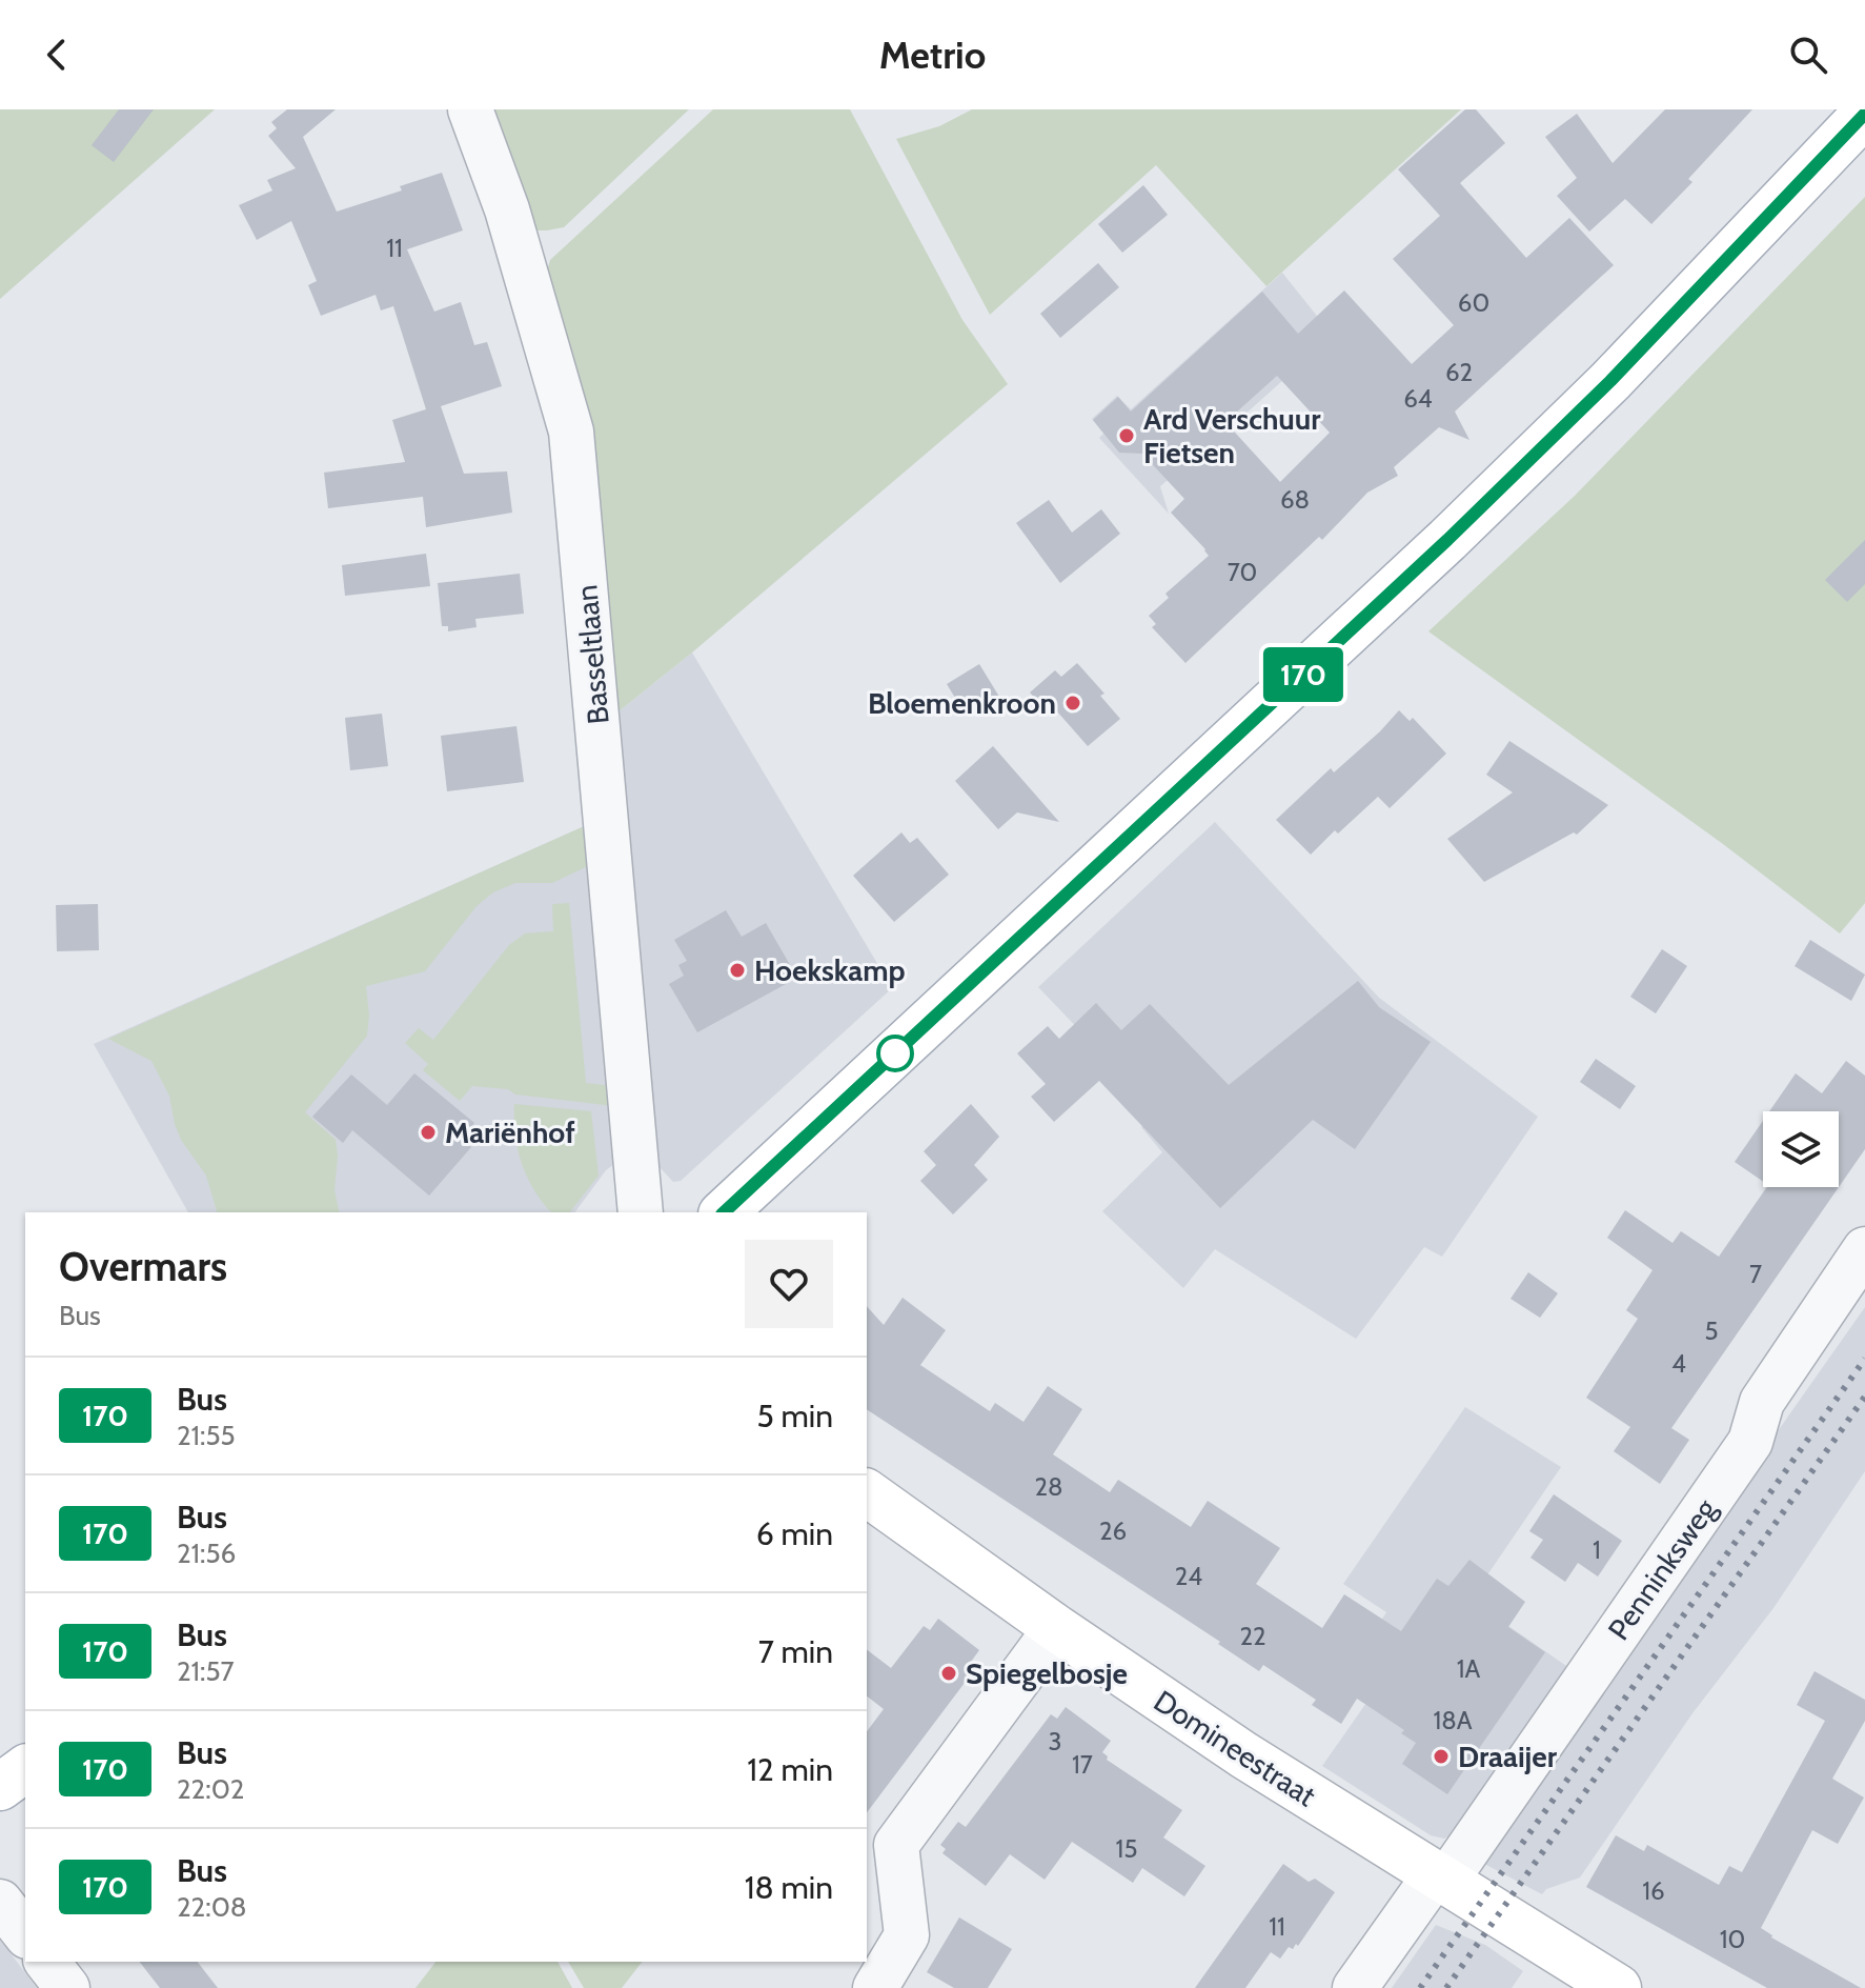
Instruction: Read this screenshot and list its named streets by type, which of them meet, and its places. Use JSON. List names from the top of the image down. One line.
{"streets":{"main road":["Domineestraat"],"street":["Basseltlaan","Penninksweg"]},"crossings":[["Penninksweg","Domineestraat"]],"places":["Ard Verschuur Fietsen","Bloemenkroon","Hoekskamp","Mariënhof","Spiegelbosje","Draaijer"],"lines":["bus line 170"],"house_numbers":["11","60","62","64","68","70","7","5","4","28","26","1","24","22","1A","18A","3","17","15","16","11","10"],"page":{"header":"Metrio","on_map":"170","heading":["Overmars","Bus"],"list":[{"mark":"170","name":"Bus","note":"21:55","value":"5 min"},{"mark":"170","name":"Bus","note":"21:56","value":"6 min"},{"mark":"170","name":"Bus","note":"21:57","value":"7 min"},{"mark":"170","name":"Bus","note":"22:02","value":"12 min"},{"mark":"170","name":"Bus","note":"22:08","value":"18 min"}]}}
